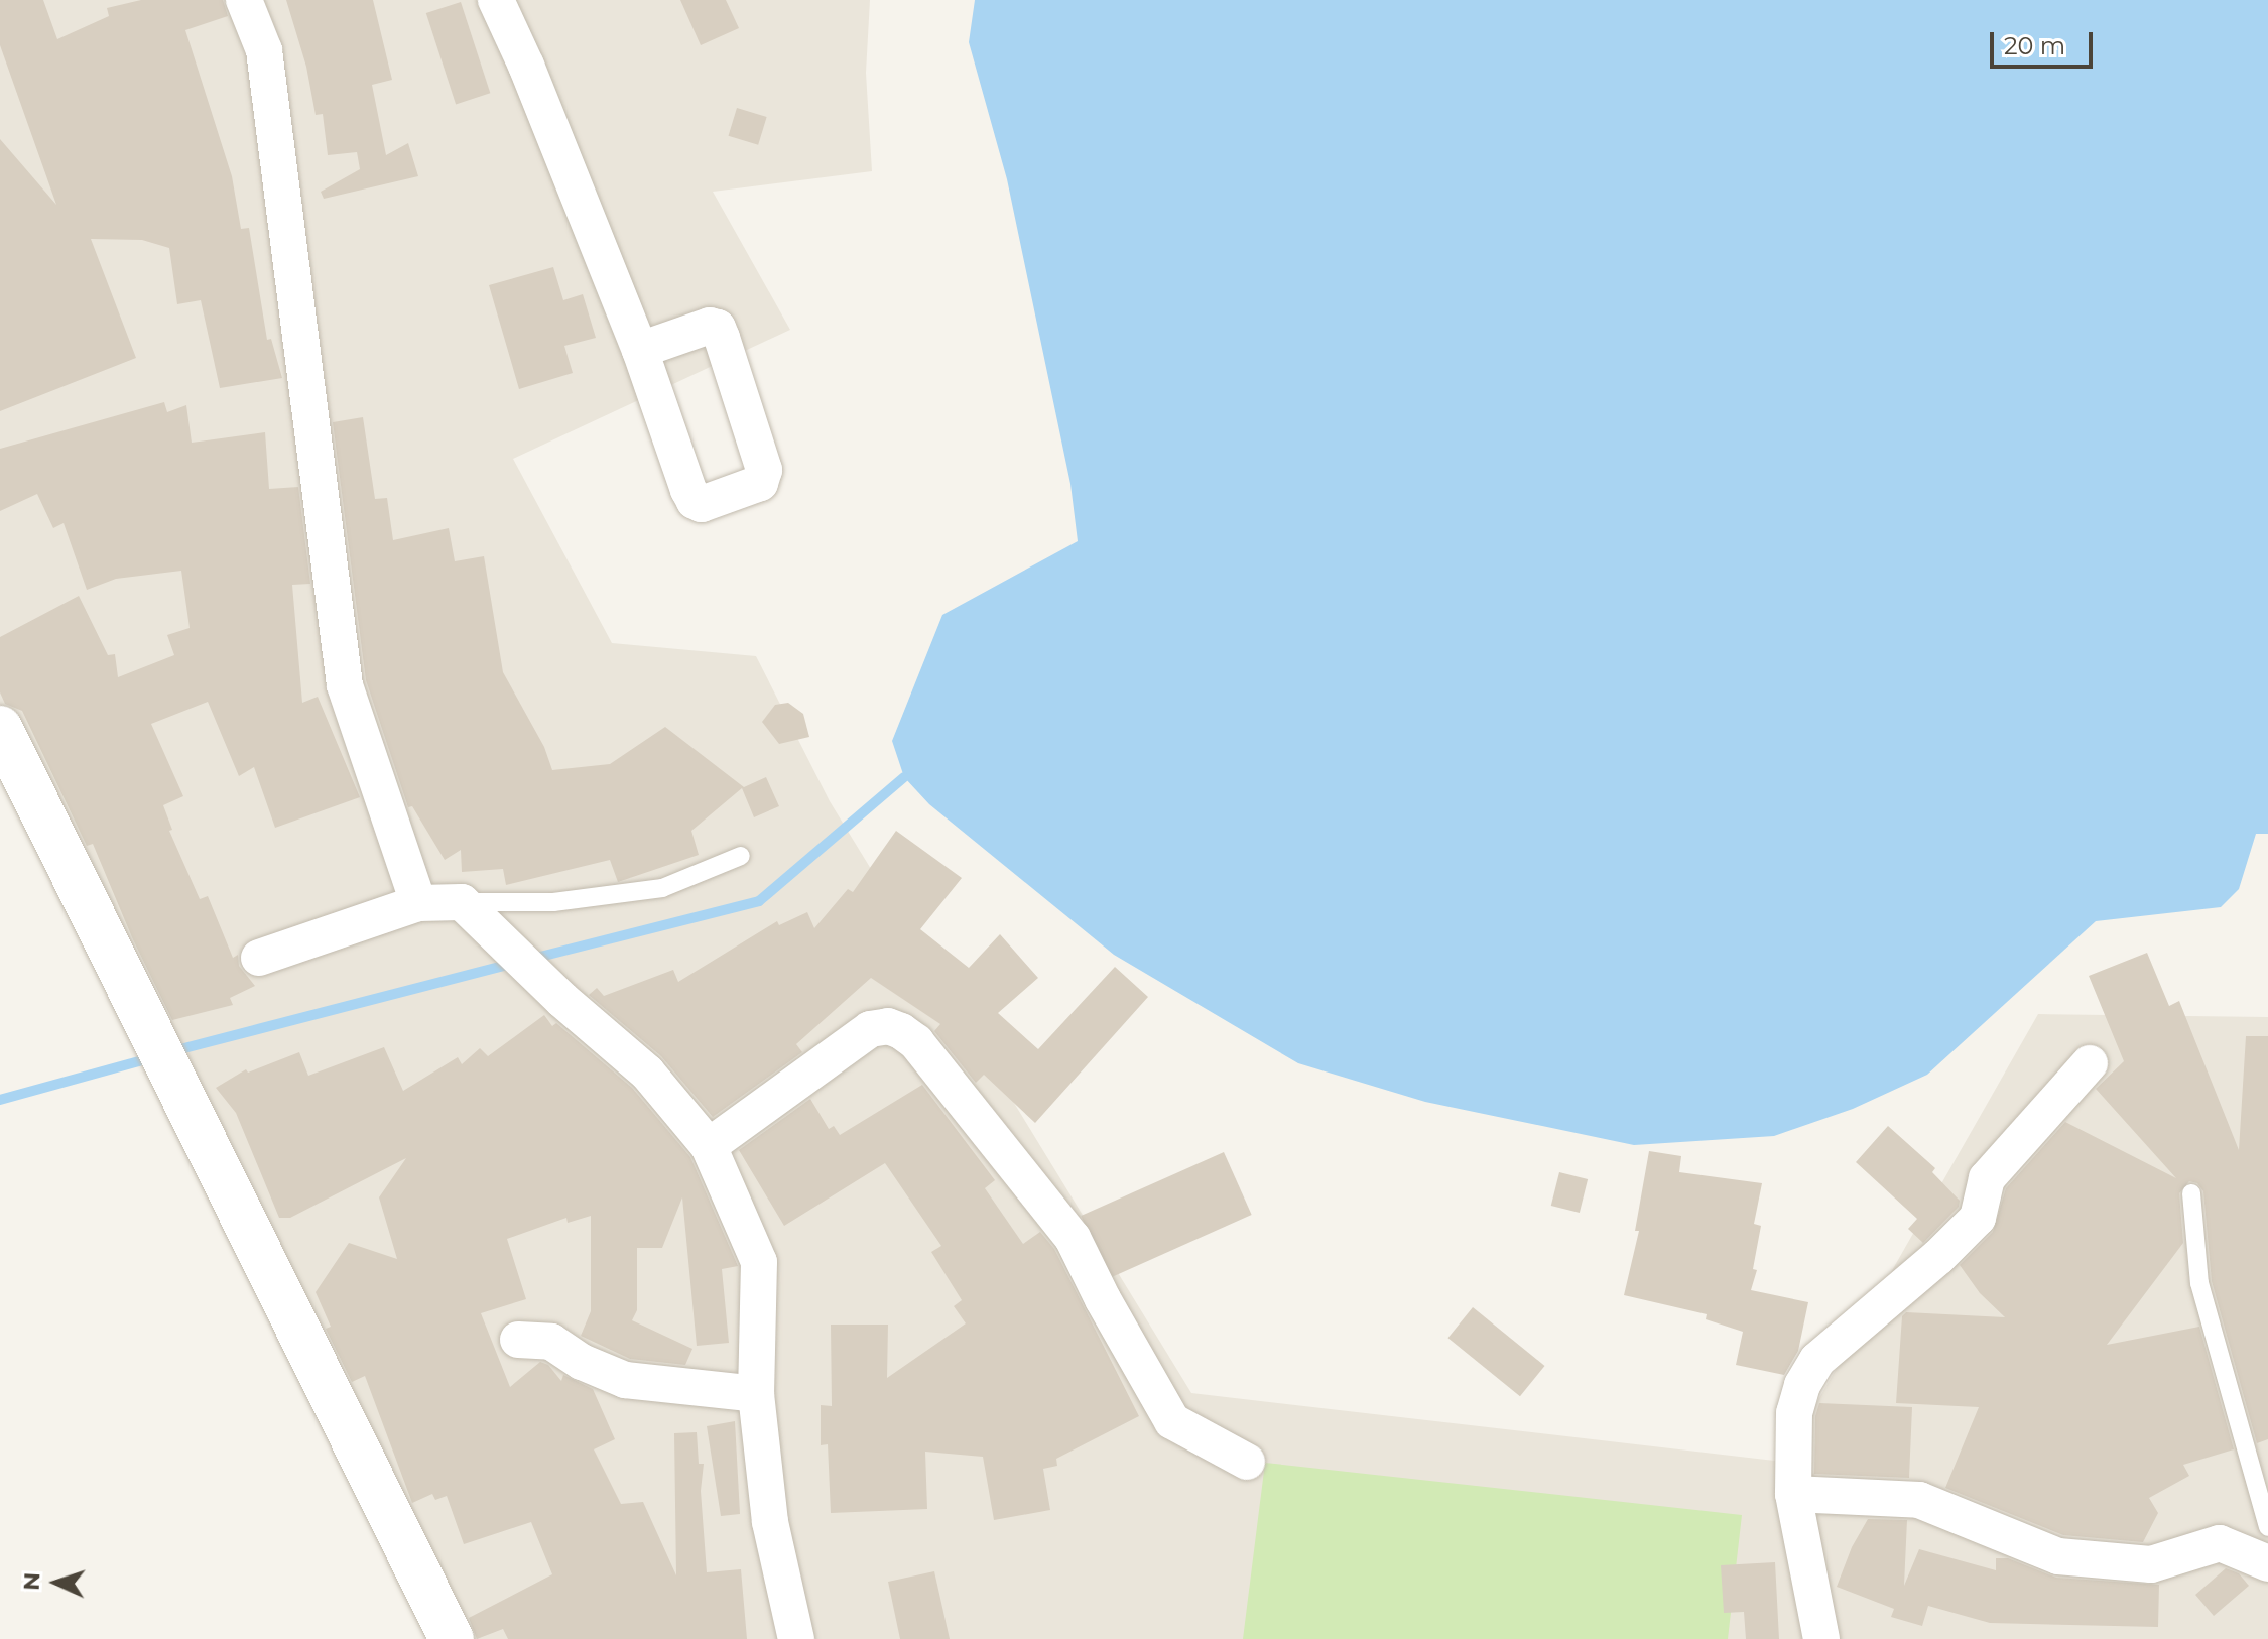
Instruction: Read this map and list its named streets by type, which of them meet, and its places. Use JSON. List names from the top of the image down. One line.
{"scale_bar":"20 m","north":"left"}
